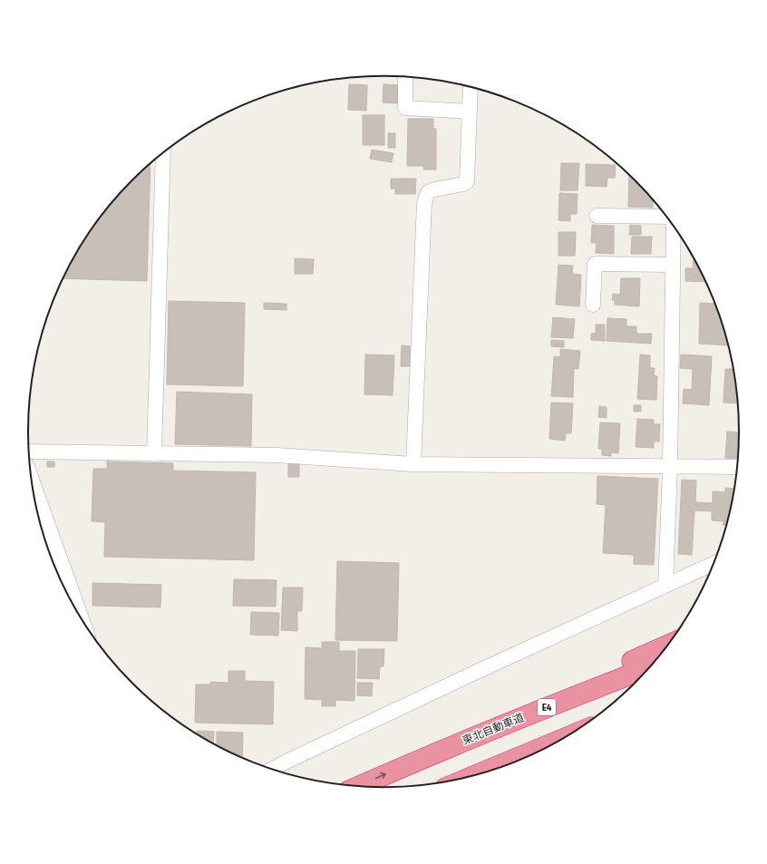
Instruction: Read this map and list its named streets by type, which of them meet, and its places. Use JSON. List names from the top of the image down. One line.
{"streets":{"highway":["E4","東北自動車道"]}}
